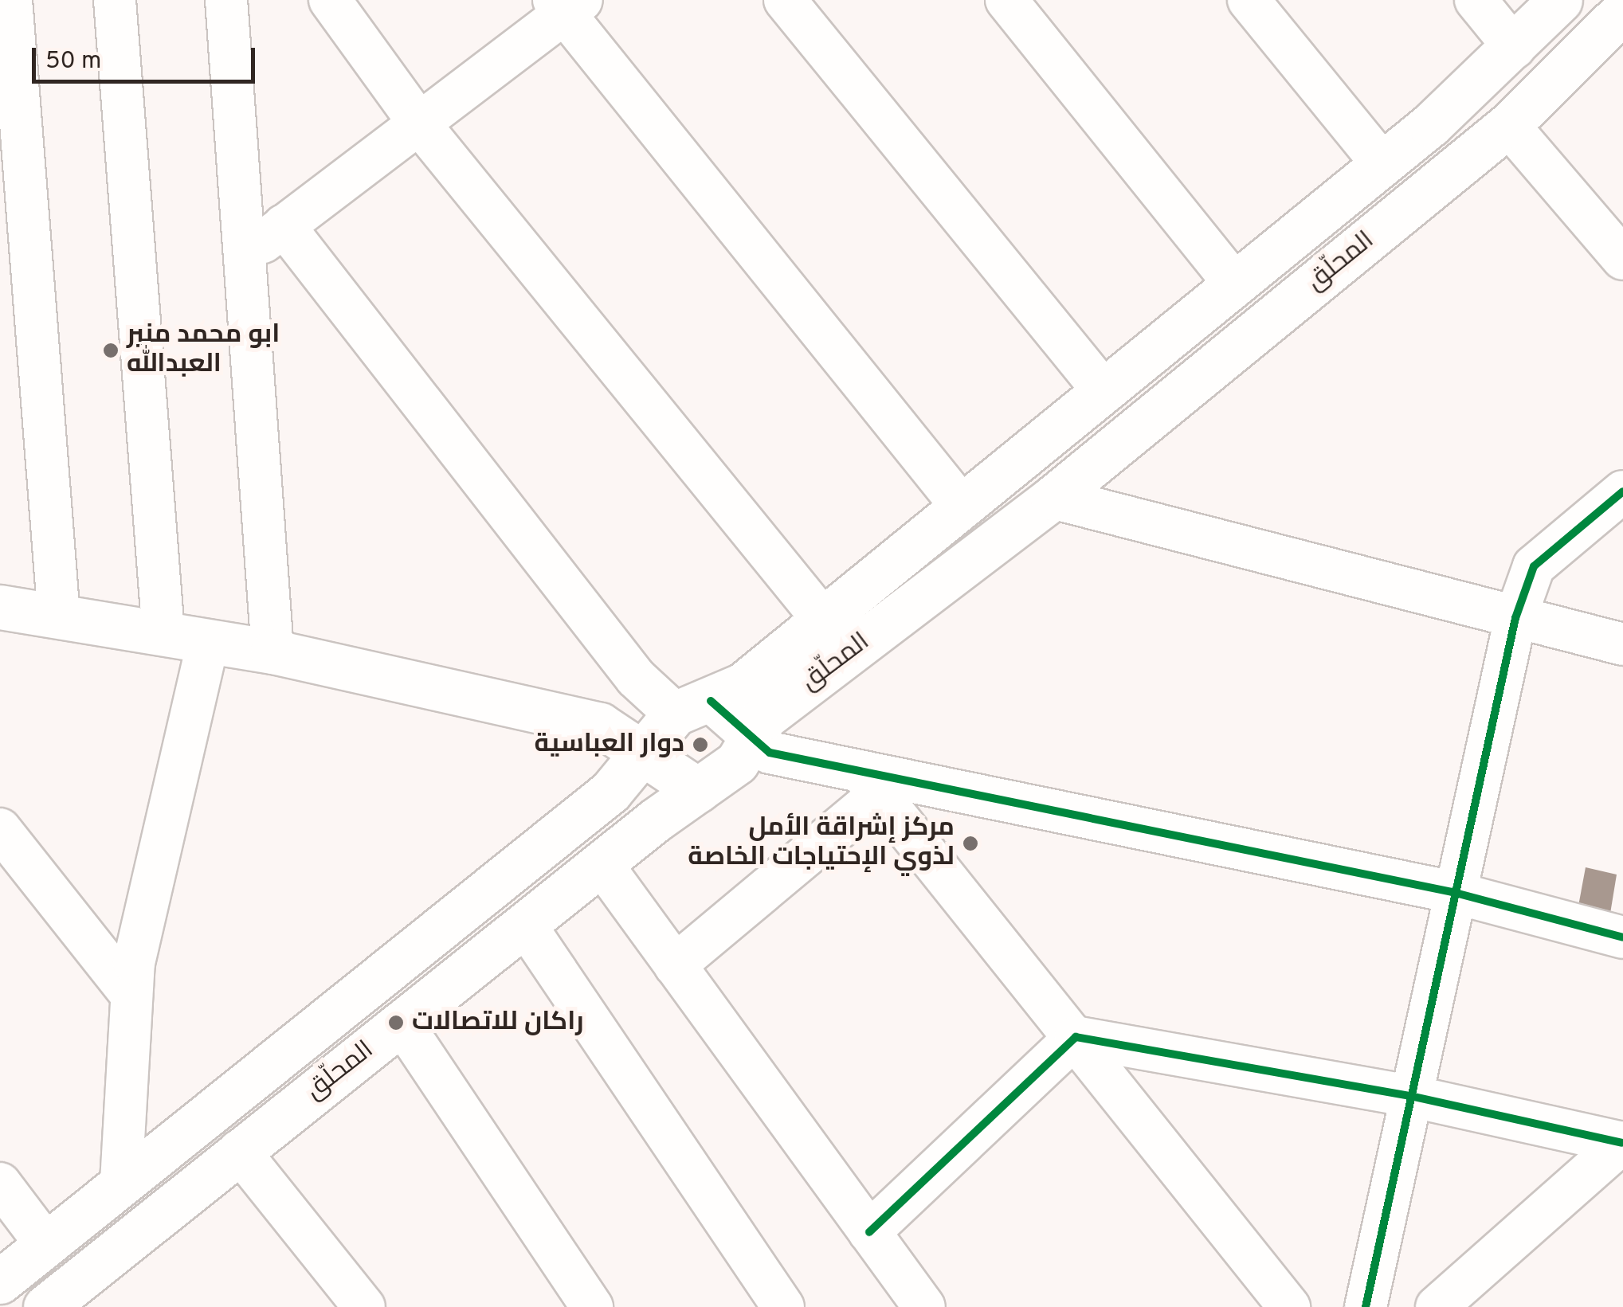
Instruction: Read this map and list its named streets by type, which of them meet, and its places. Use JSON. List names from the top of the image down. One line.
{"streets":{"main road":["المحلّق"]},"places":["ابو محمد منير العبدالله","دوار العباسية","مركز إشراقة الأمل لذوي الإحتياجات الخاصة","راكان للاتصالات"],"scale_bar":"50 m"}
